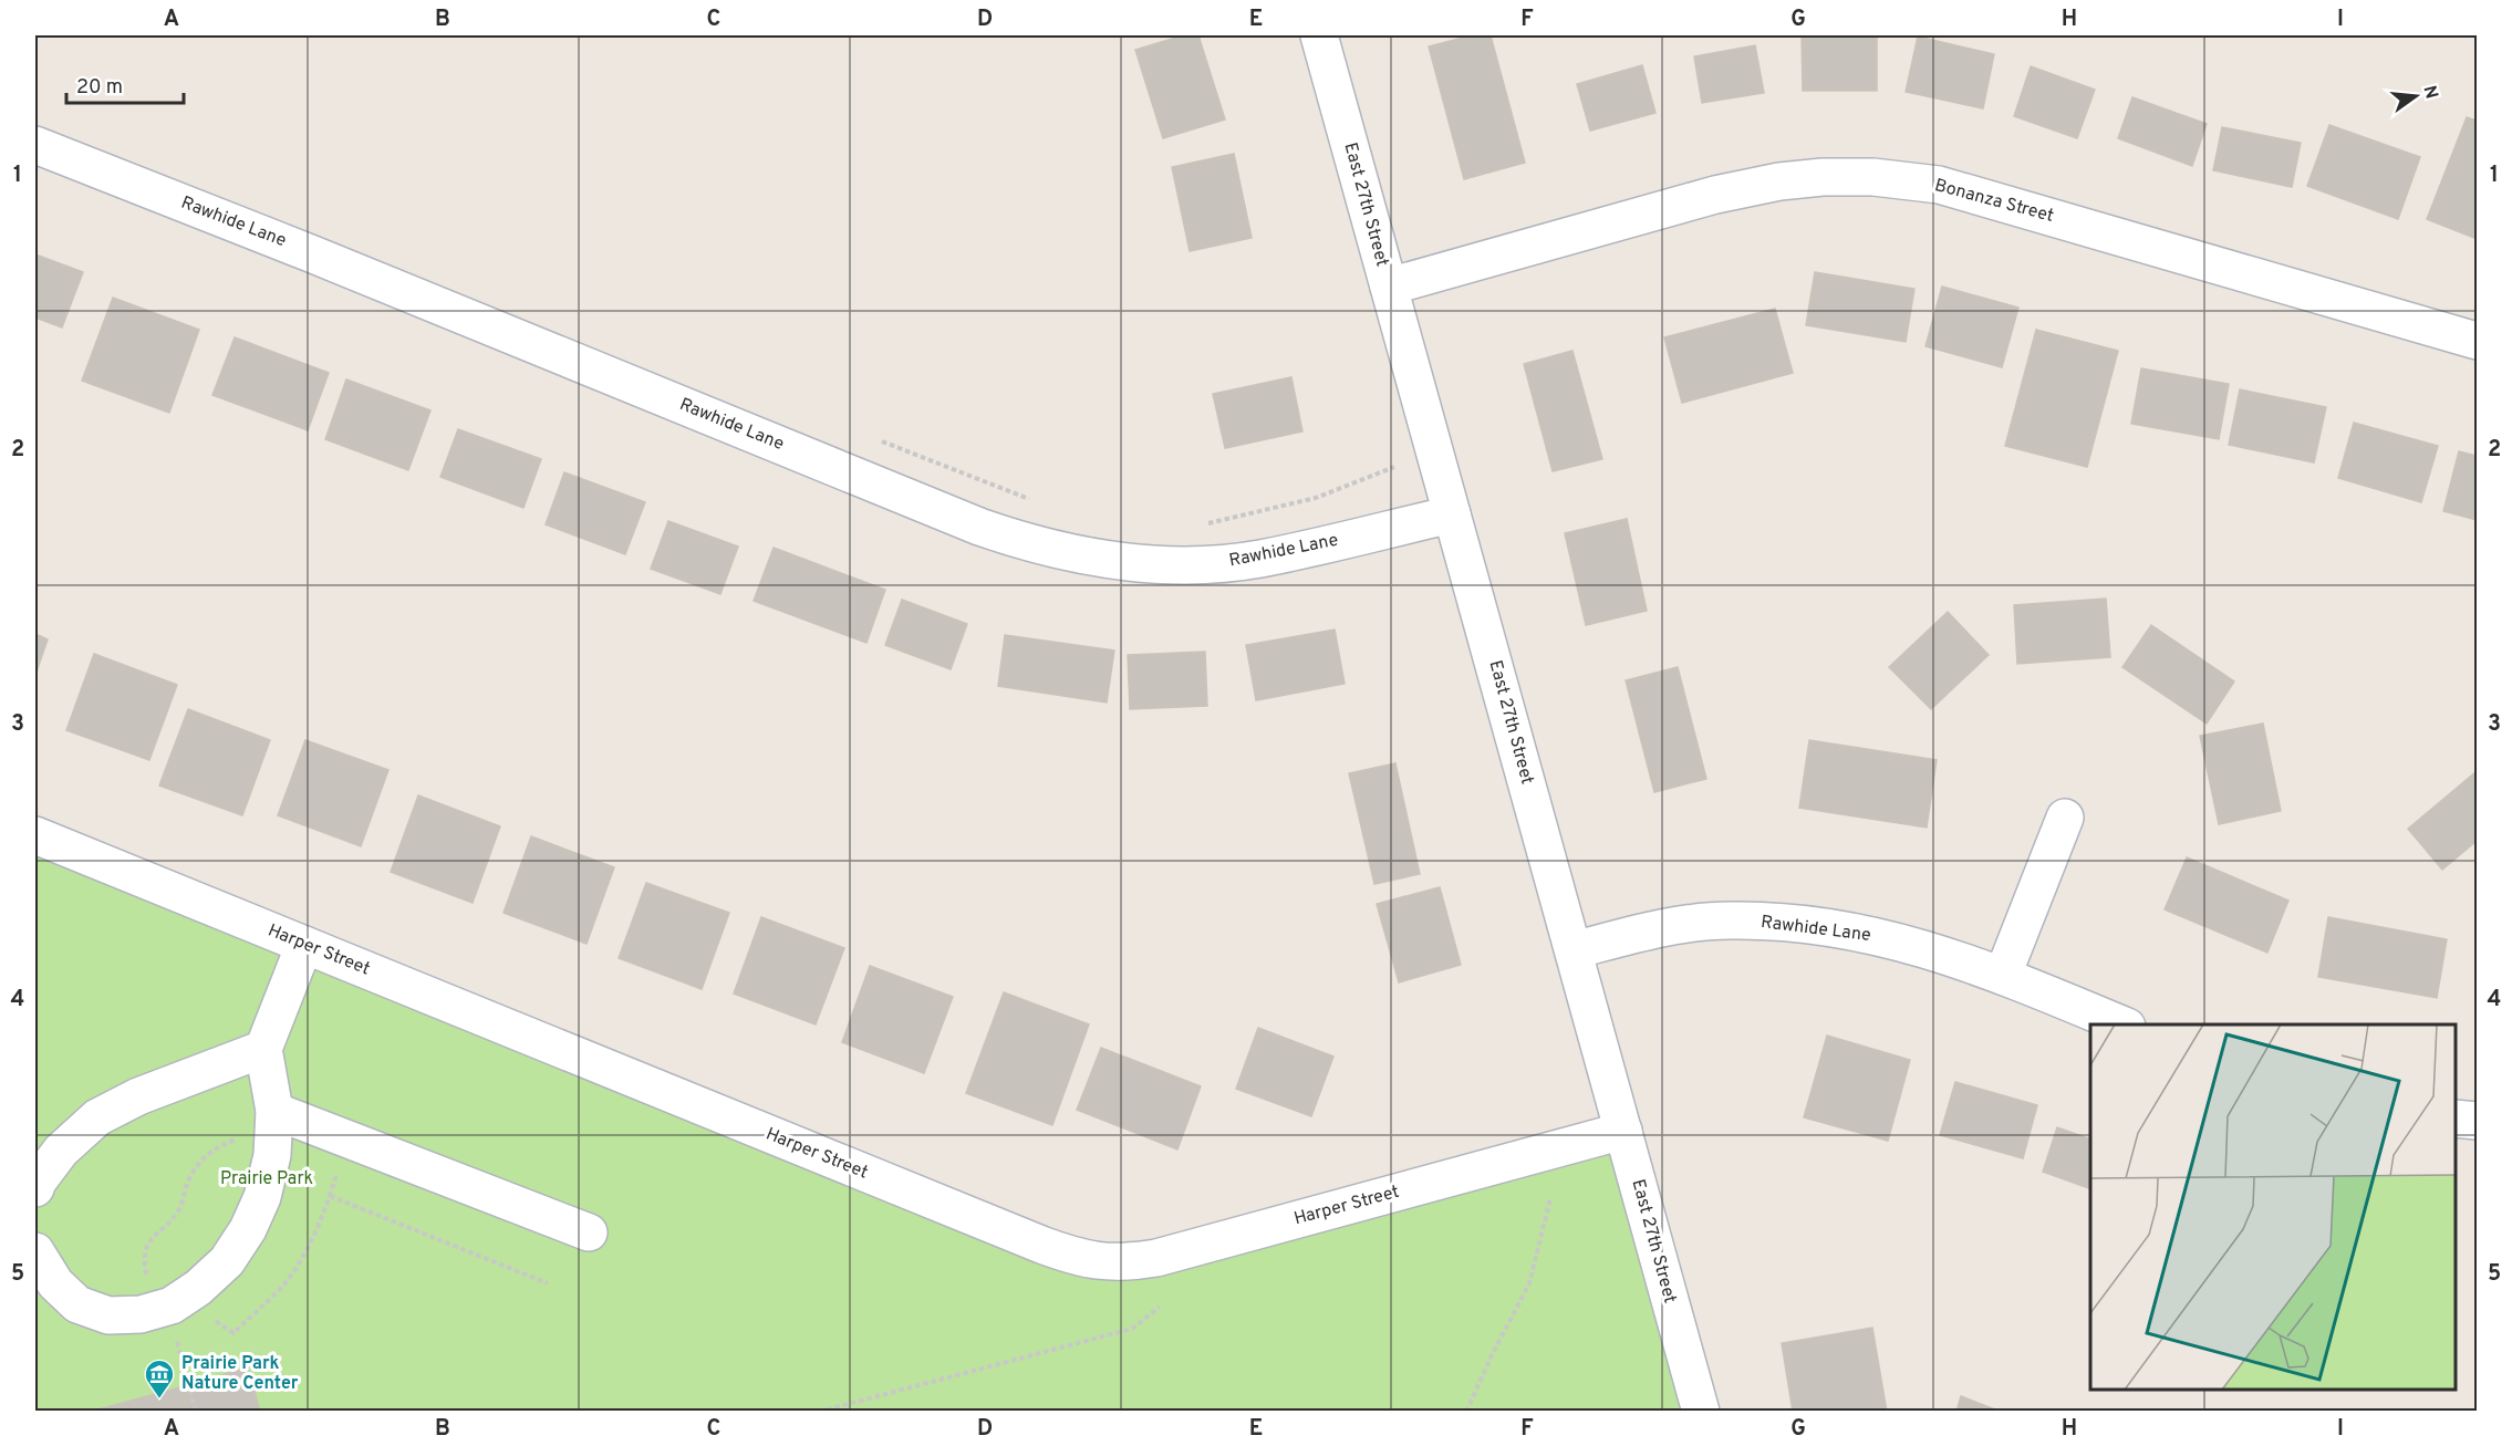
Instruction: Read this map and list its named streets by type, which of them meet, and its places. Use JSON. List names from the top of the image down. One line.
{"streets":{"street":["Bonanza Street","East 27th Street","Rawhide Lane","Harper Street"]},"crossings":[["Bonanza Street","East 27th Street"],["East 27th Street","Rawhide Lane"],["East 27th Street","Harper Street"]],"parks":["Prairie Park"],"places":{"museum":["Prairie Park Nature Center"]},"scale_bar":"20 m","north":"right","grid":{"columns":["A","B","C","D","E","F","G","H","I"],"rows":["1","2","3","4","5"]}}
